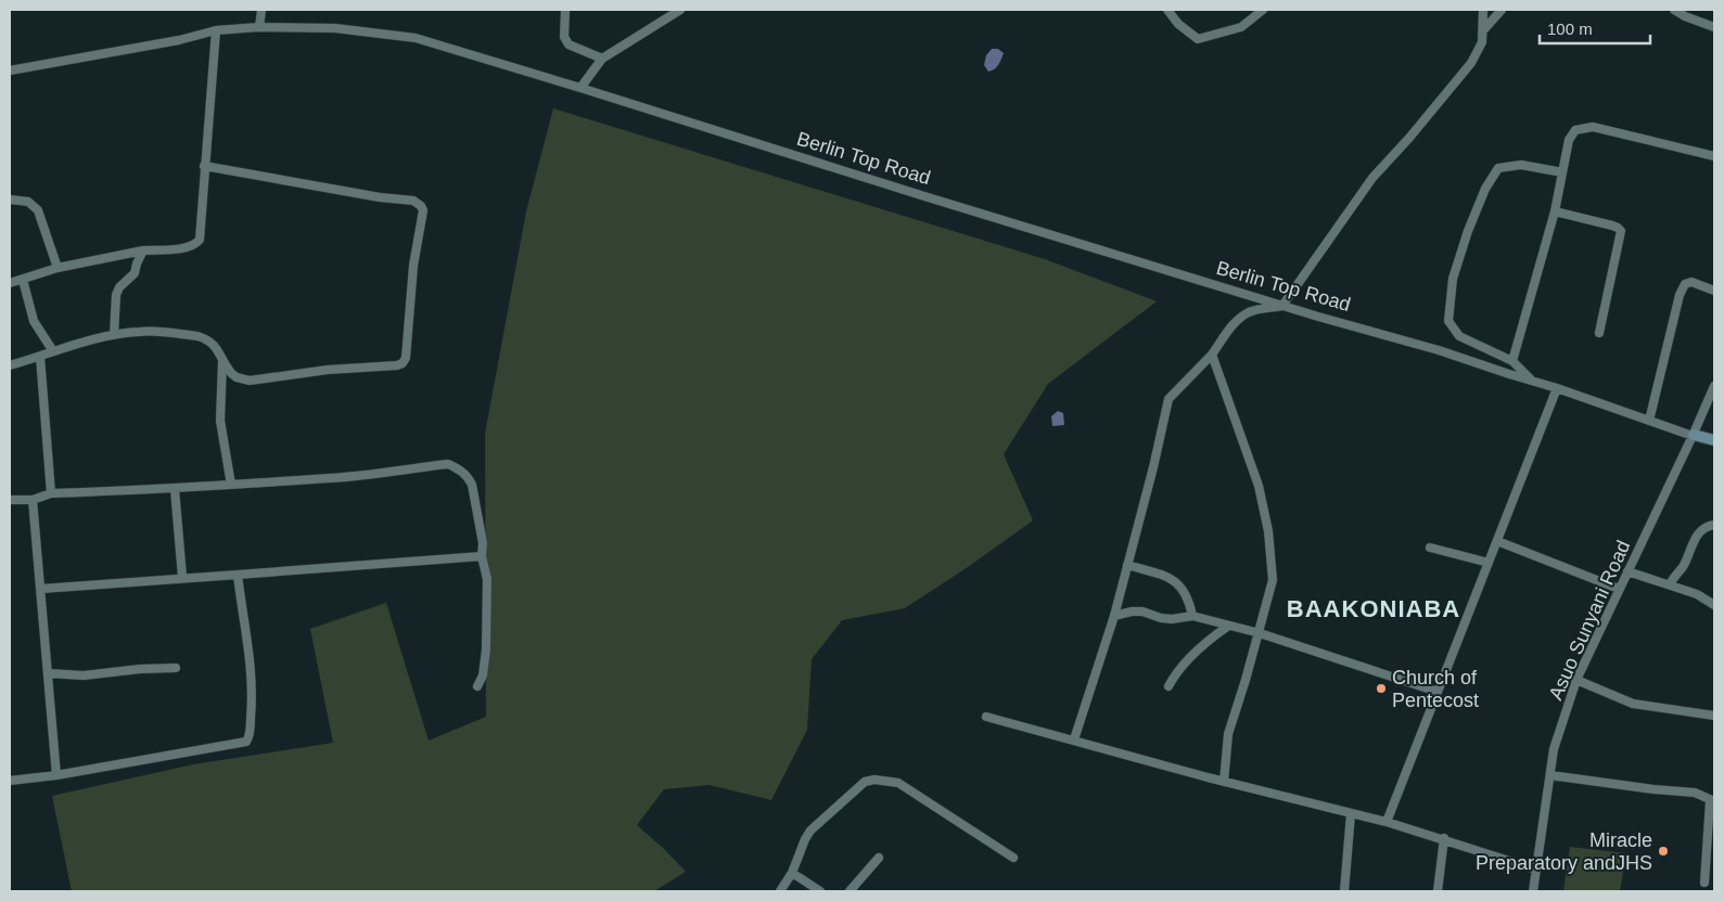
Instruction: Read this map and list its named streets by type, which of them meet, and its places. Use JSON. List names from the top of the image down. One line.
{"streets":{"street":["Berlin Top Road","Asuo Sunyani Road"]},"crossings":[["Berlin Top Road","Asuo Sunyani Road"]],"districts":["BAAKONIABA"],"places":["Church of Pentecost","Miracle Preparatory andJHS"],"scale_bar":"100 m"}
